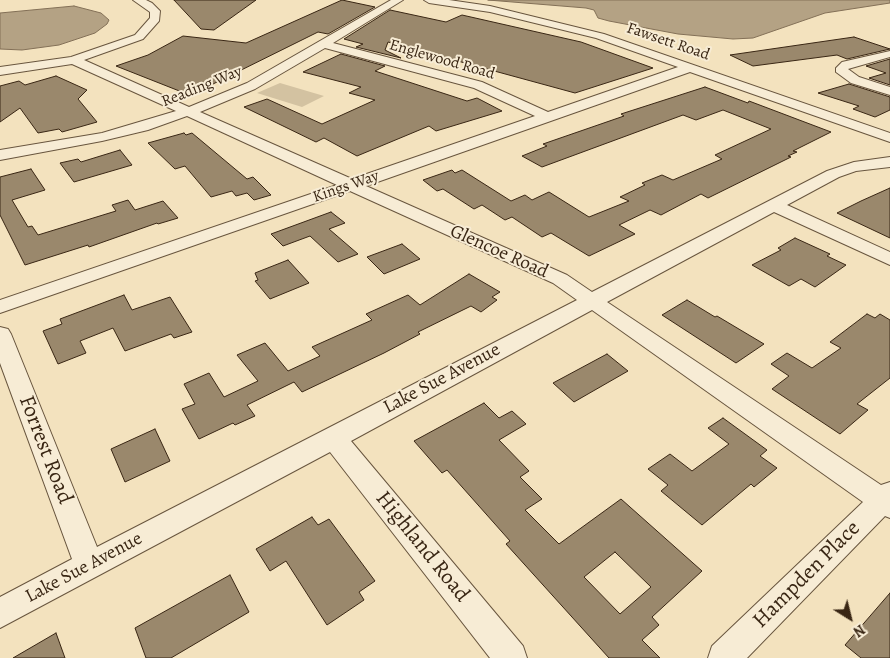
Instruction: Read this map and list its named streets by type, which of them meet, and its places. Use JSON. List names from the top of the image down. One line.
{"streets":{"street":["Fawsett Road","Englewood Road","Reading Way","Kings Way","Glencoe Road","Lake Sue Avenue","Forrest Road","Highland Road","Hampden Place"]},"crossings":[["Fawsett Road","Kings Way"],["Englewood Road","Reading Way"],["Englewood Road","Kings Way"],["Reading Way","Glencoe Road"],["Kings Way","Glencoe Road"],["Glencoe Road","Lake Sue Avenue"],["Glencoe Road","Hampden Place"],["Lake Sue Avenue","Forrest Road"],["Lake Sue Avenue","Highland Road"]],"north":"bottom right"}
